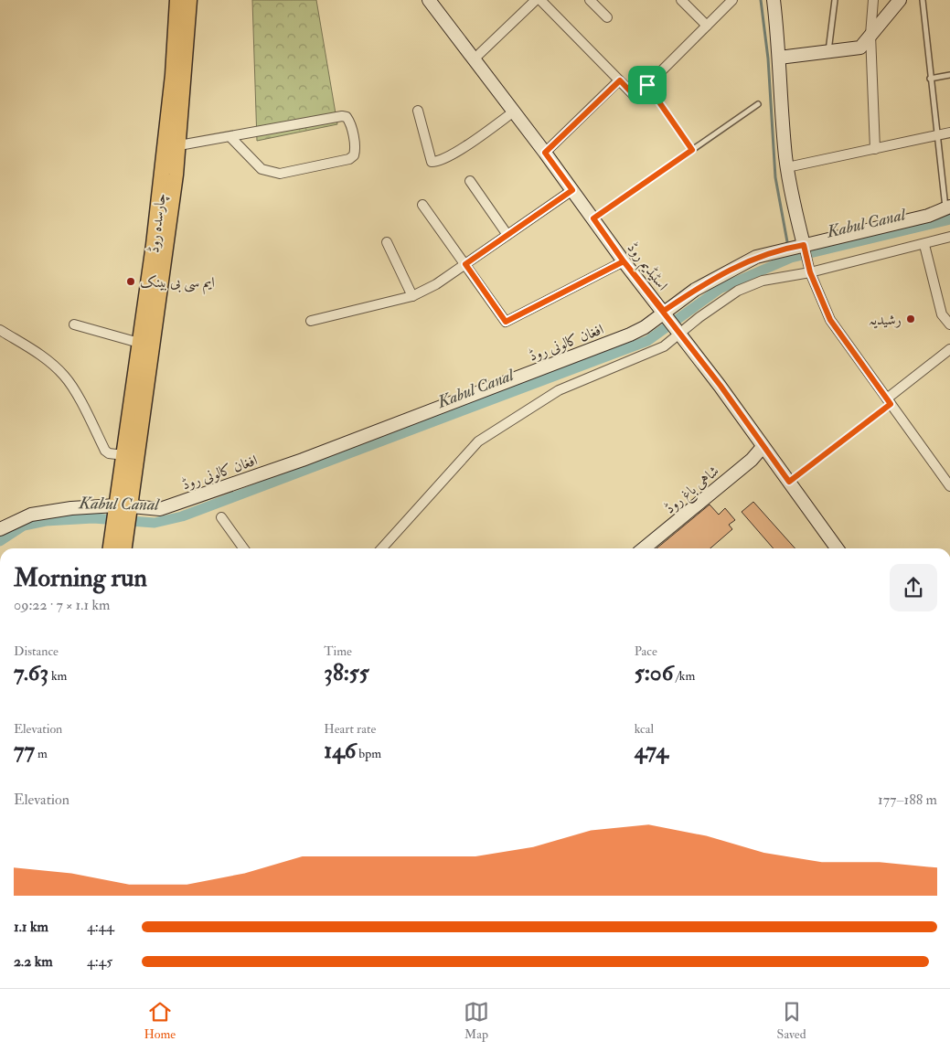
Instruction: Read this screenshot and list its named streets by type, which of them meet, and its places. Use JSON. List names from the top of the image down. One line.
{"streets":{"main road":["چارسدہ روڈ","اسٹیڈیم روڈ","افغان کالونی روڈ","شاہی باغ روڈ"]},"crossings":[["چارسدہ روڈ","افغان کالونی روڈ"],["اسٹیڈیم روڈ","افغان کالونی روڈ"],["اسٹیڈیم روڈ","شاہی باغ روڈ"]],"water":["Kabul Canal"],"places":["ایم سی بی بینک","رشیدیہ"],"page":{"heading":["Morning run","09:22 · 7 × 1.1 km"],"stats":[["Distance","7.63 km"],["Time","38:55"],["Pace","5:06 /km"],["Elevation","77 m"],["Heart rate","146 bpm"],["kcal","474"]],"chart":["Elevation","177–188 m"],"list":[{"name":"1.1 km","note":"4:44"},{"name":"2.2 km","note":"4:45"}],"tabs":["Home","Map","Saved"]}}
